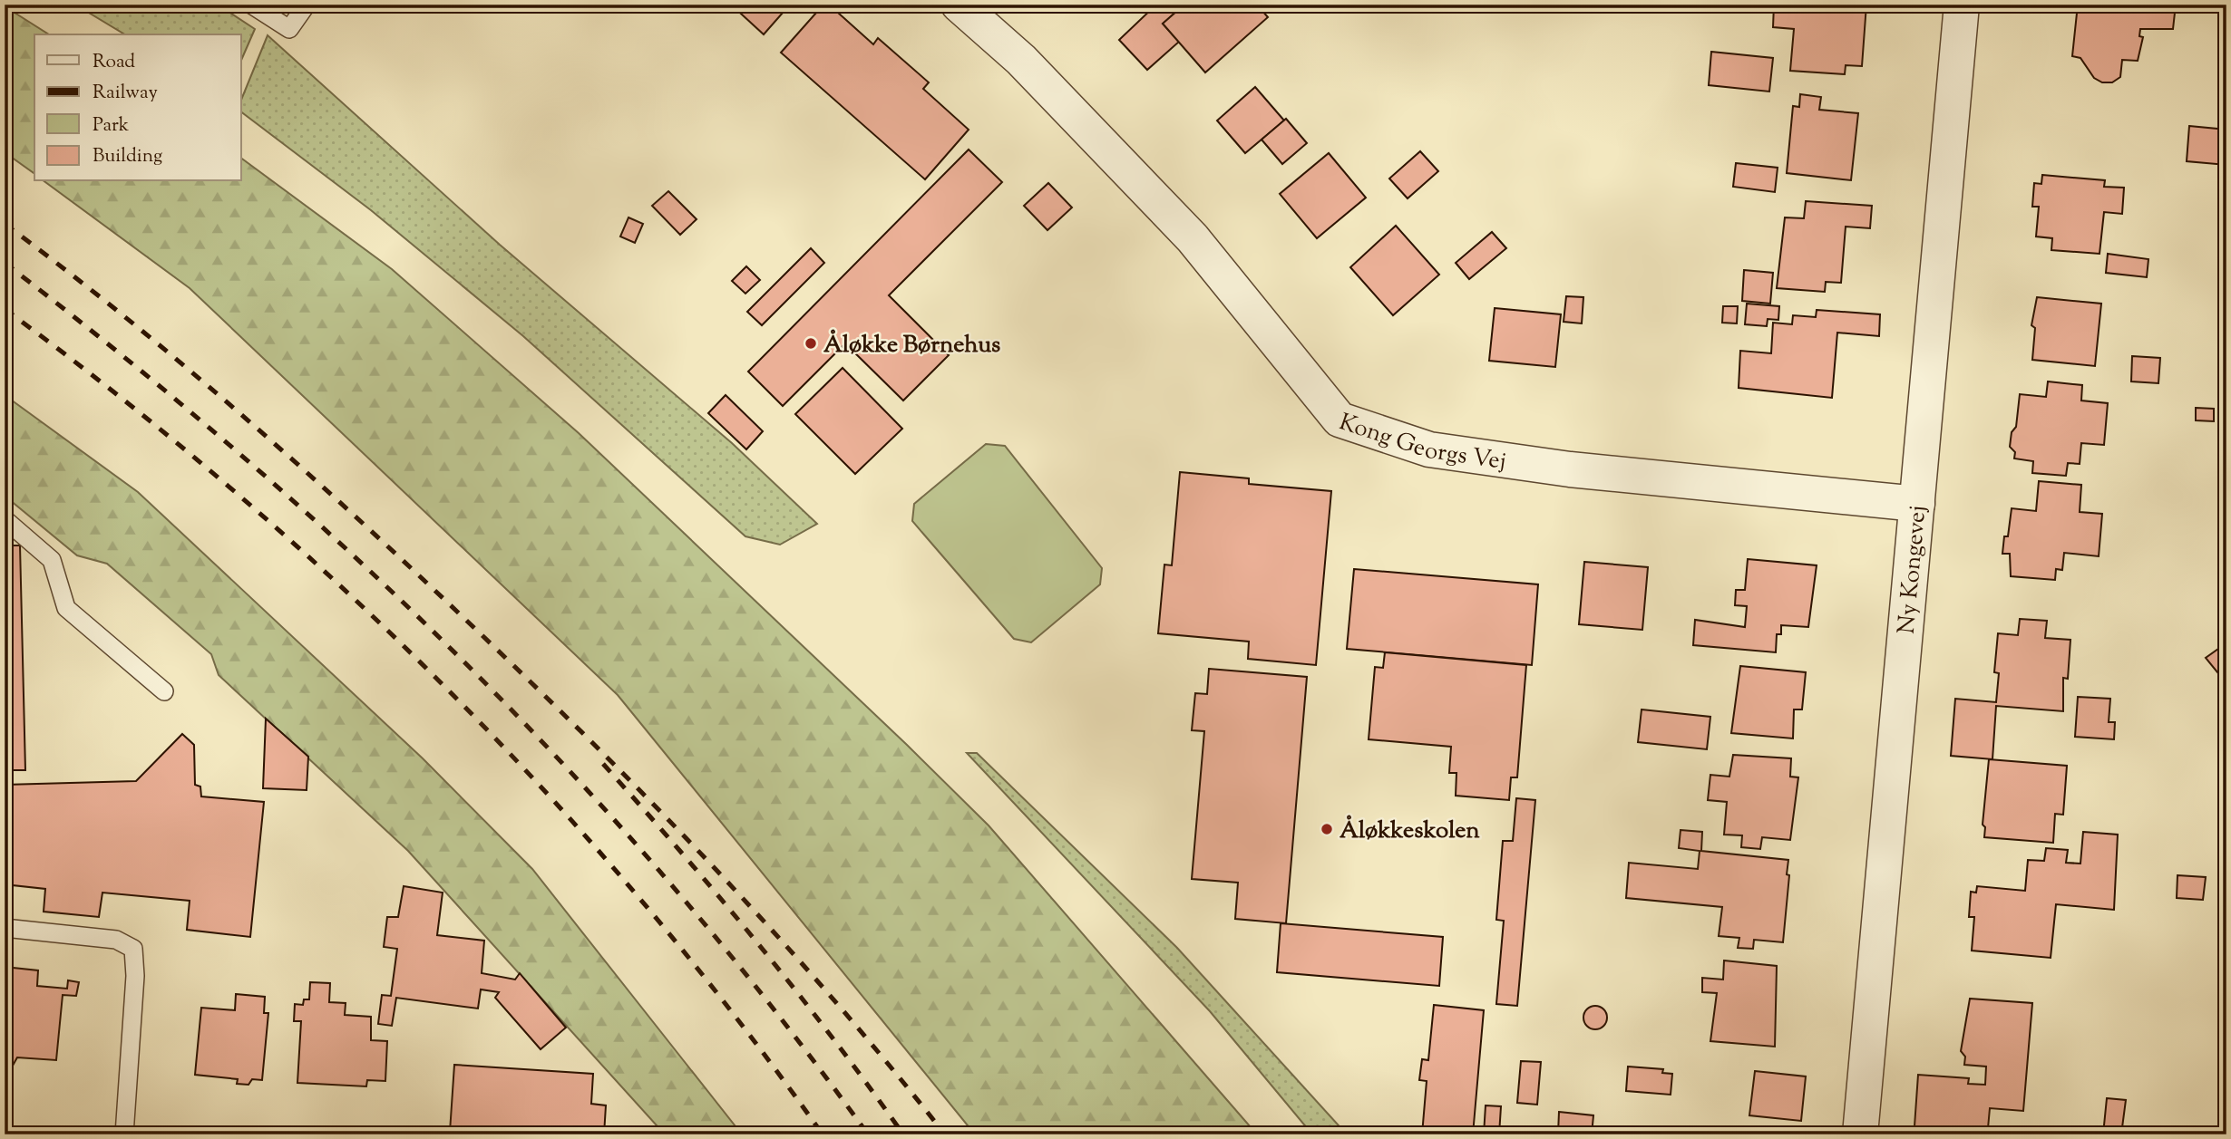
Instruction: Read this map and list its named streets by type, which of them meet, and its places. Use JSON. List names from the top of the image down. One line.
{"streets":{"street":["Kong Georgs Vej","Ny Kongevej"]},"crossings":[["Kong Georgs Vej","Ny Kongevej"]],"places":["Åløkke Børnehus","Åløkkeskolen"],"legend":["Road","Railway","Park","Building"]}
